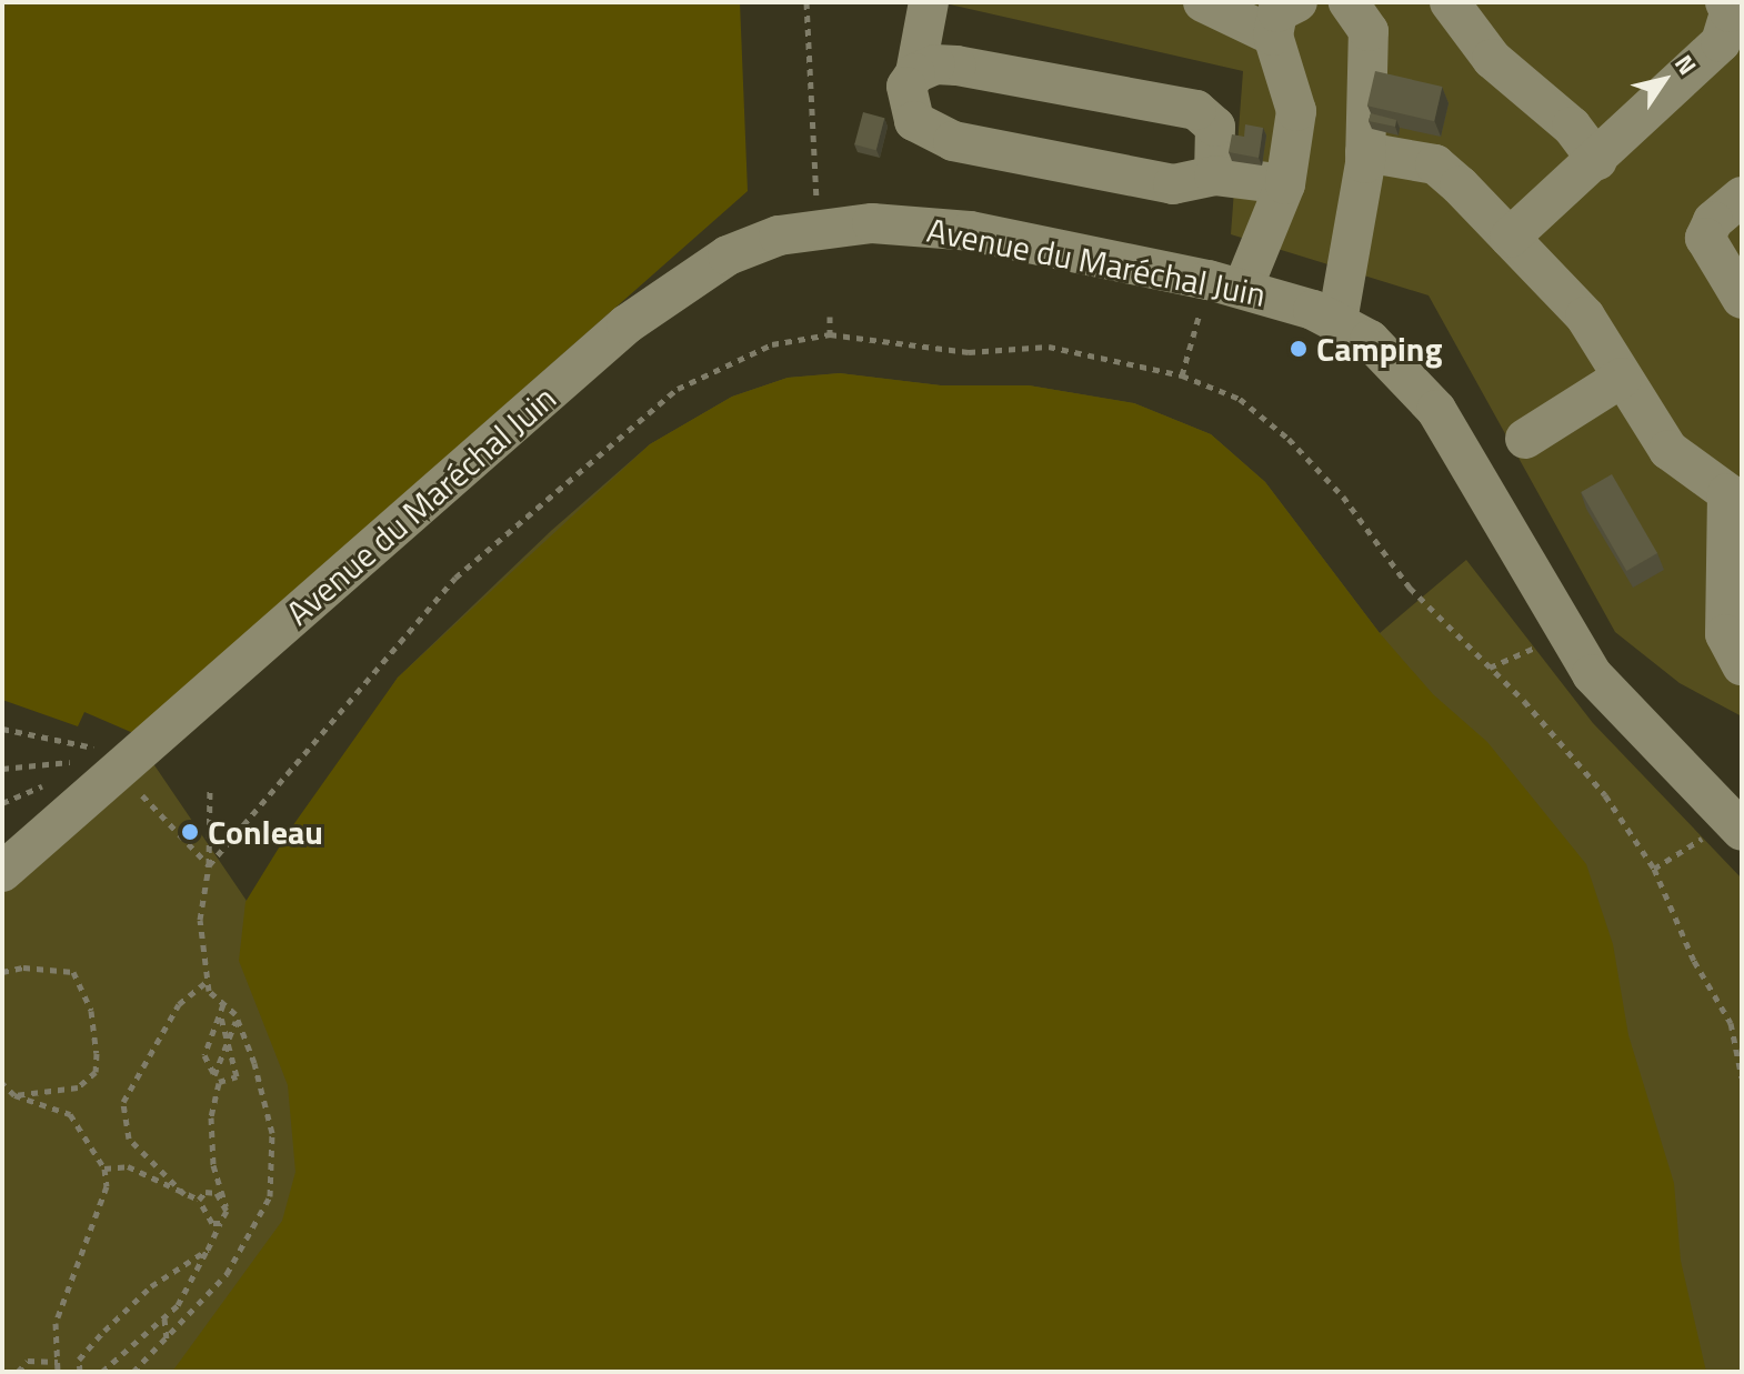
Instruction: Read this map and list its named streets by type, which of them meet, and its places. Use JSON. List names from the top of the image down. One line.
{"streets":{"street":["Avenue du Maréchal Juin"]},"places":["Camping","Conleau"],"north":"top right"}
